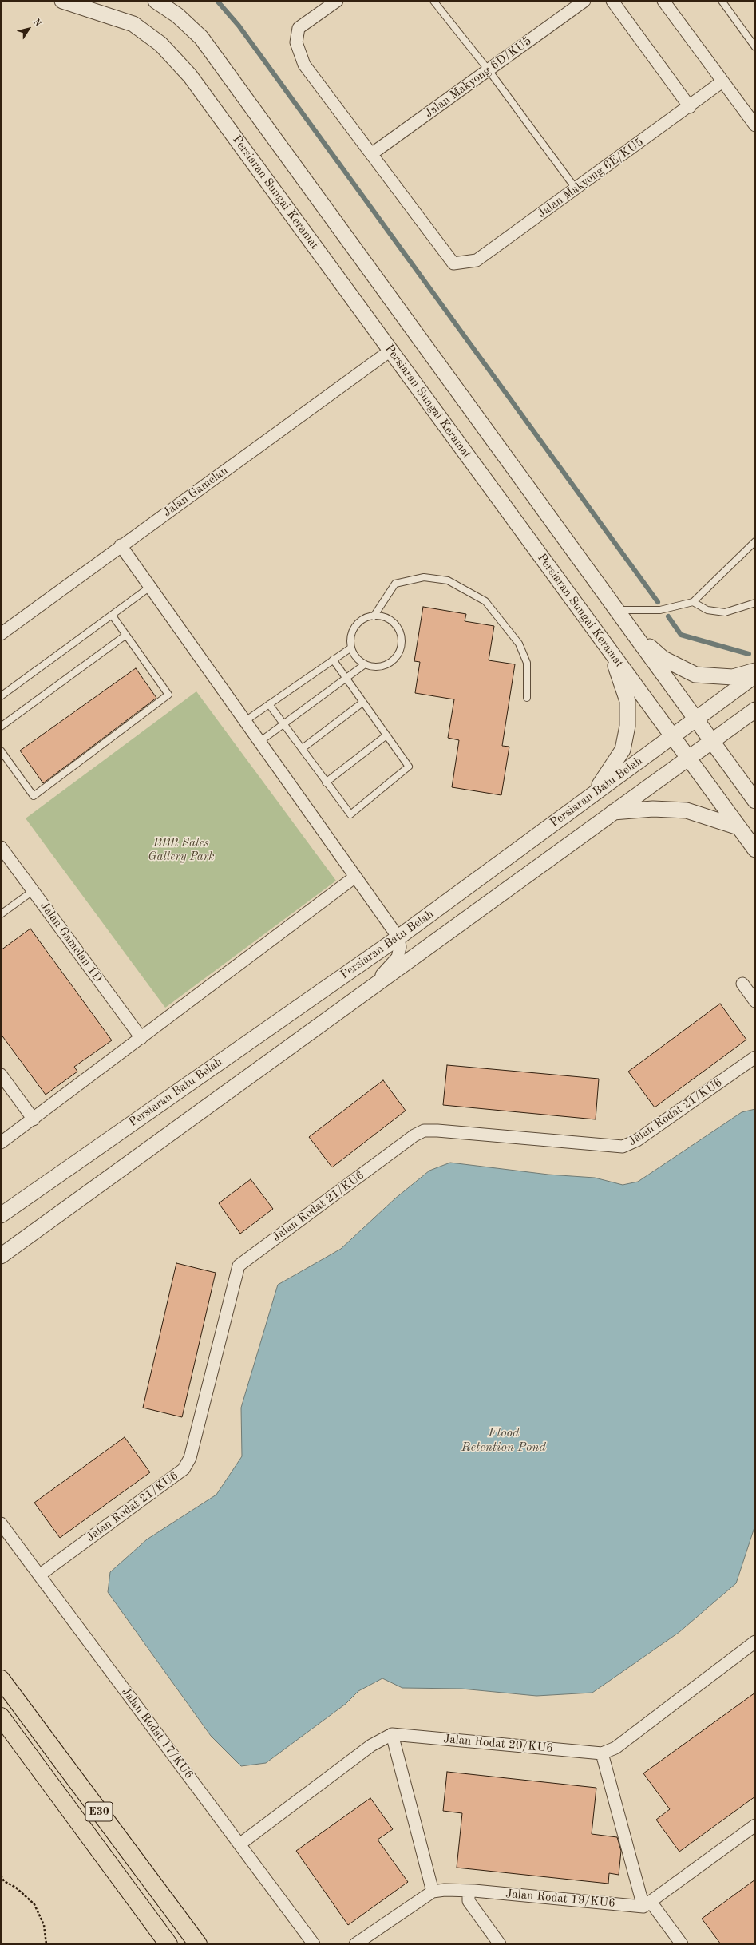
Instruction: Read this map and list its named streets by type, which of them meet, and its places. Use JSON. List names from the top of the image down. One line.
{"streets":{"highway":["E30"],"street":["Jalan Makyong 6D/KU5","Jalan Makyong 6E/KU5","Persiaran Sungai Keramat","Jalan Gamelan","Persiaran Batu Belah","Jalan Gamelan 1D","Jalan Rodat 21/KU6","Jalan Rodat 17/KU6","Jalan Rodat 20/KU6","Jalan Rodat 19/KU6"]},"crossings":[["Jalan Makyong 6D/KU5","Jalan Makyong 6E/KU5"],["Persiaran Sungai Keramat","Jalan Gamelan"],["Persiaran Sungai Keramat","Persiaran Batu Belah"],["Jalan Rodat 21/KU6","Jalan Rodat 17/KU6"]],"water":["Flood Retention Pond"],"parks":["BBR Sales Gallery Park"],"north":"top right"}
